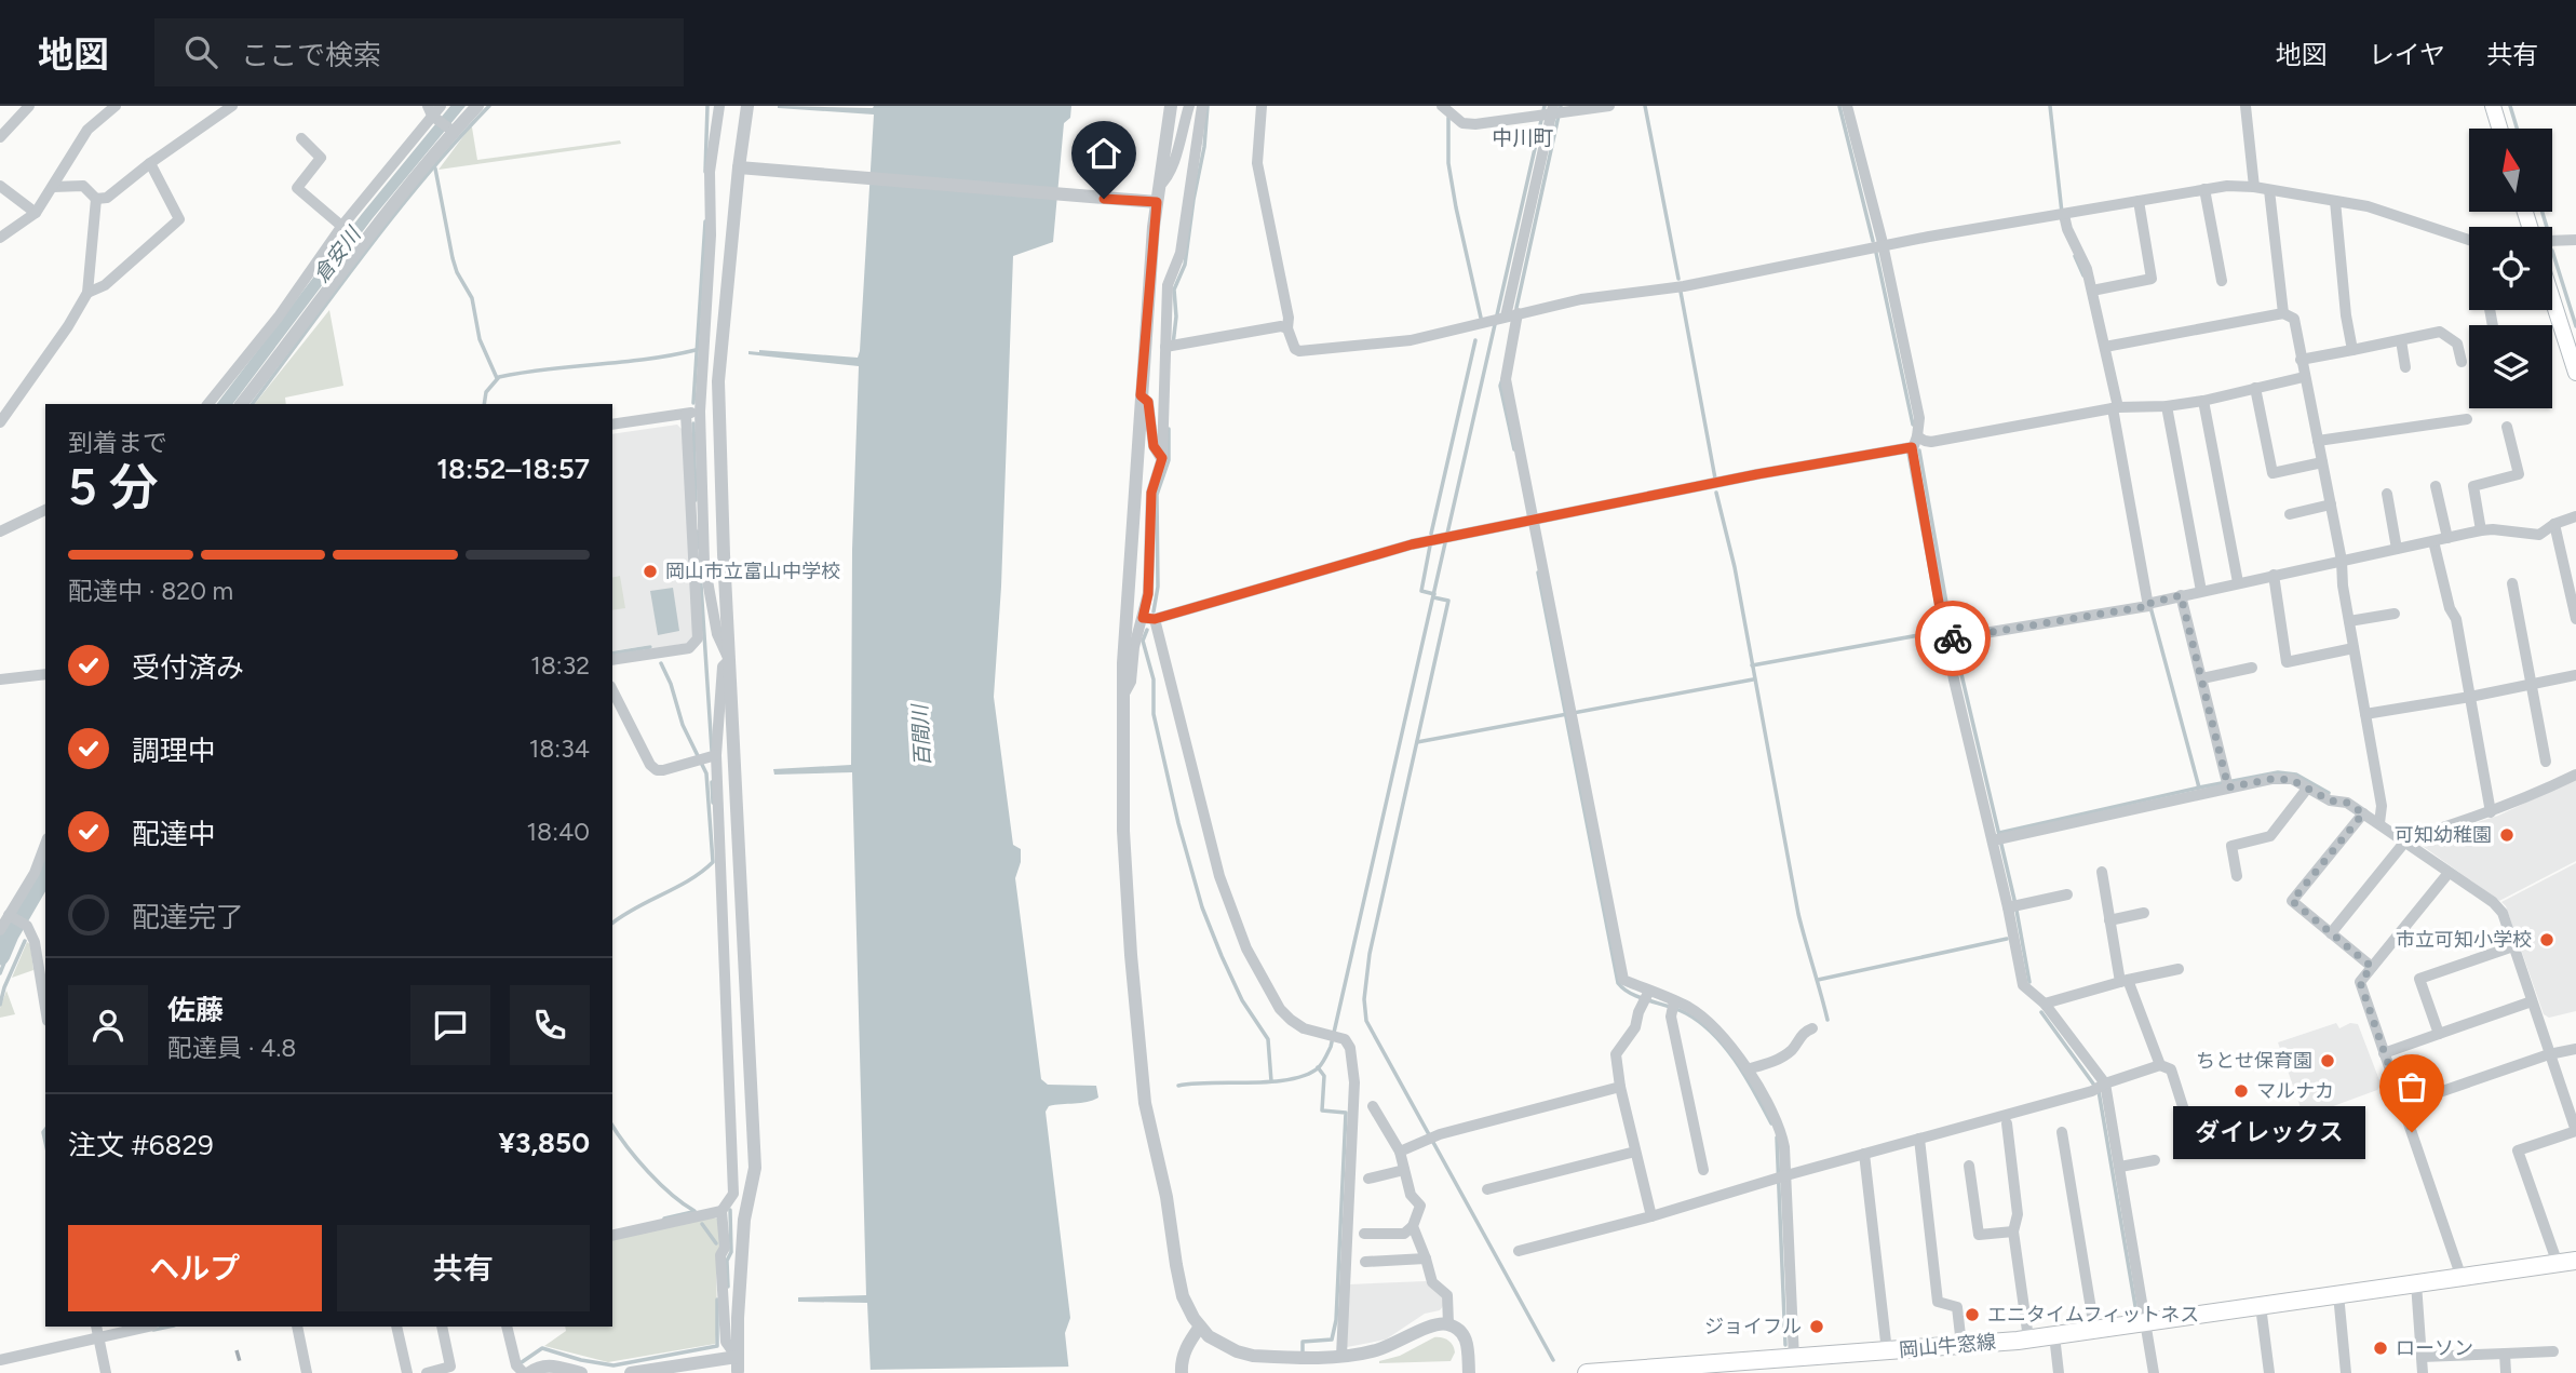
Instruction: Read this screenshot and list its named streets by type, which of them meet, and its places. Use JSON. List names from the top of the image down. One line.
{"streets":{"main road":["岡山牛窓線"]},"districts":["中川町"],"water":["倉安川","百間川"],"places":["岡山市立富山中学校","可知幼稚園","市立可知小学校","ちとせ保育園","マルナカ","ダイレックス","エニタイムフィットネス","ジョイフル","ローソン"],"north":"top","page":{"header":"地図","search":"ここで検索","nav":["地図","レイヤ","共有"],"heading":["5 分","到着まで","18:52–18:57"],"panel":["佐藤","配達員 · 4.8","注文 #6829","¥3,850"],"bar":"配達中 · 820 m","list":[["受付済み","18:32"],["調理中","18:34"],["配達中","18:40"],"配達完了"],"bubble":"ダイレックス","buttons":["ヘルプ","共有"]}}
